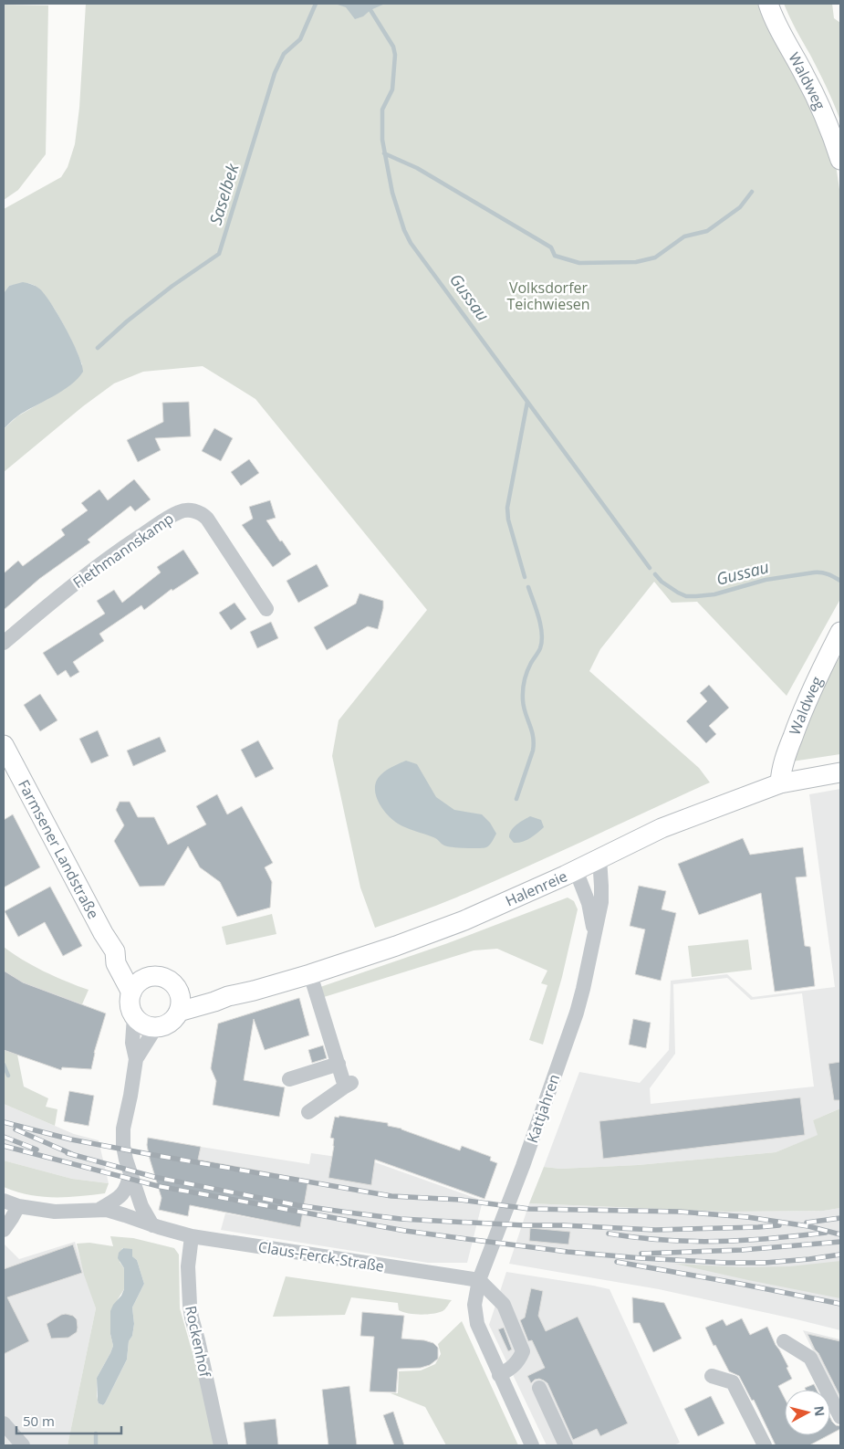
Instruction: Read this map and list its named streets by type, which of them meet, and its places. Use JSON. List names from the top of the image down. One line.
{"streets":{"main road":["Waldweg","Farmsener Landstraße","Halenreie"],"street":["Flethmannskamp","Kattjahren","Claus-Ferck-Straße","Rockenhof"]},"crossings":[["Waldweg","Halenreie"],["Farmsener Landstraße","Halenreie"],["Farmsener Landstraße","Claus-Ferck-Straße"],["Halenreie","Kattjahren"],["Kattjahren","Claus-Ferck-Straße"],["Claus-Ferck-Straße","Rockenhof"]],"water":["Saselbek","Gussau"],"parks":["Volksdorfer Teichwiesen"],"scale_bar":"50 m","north":"right"}
